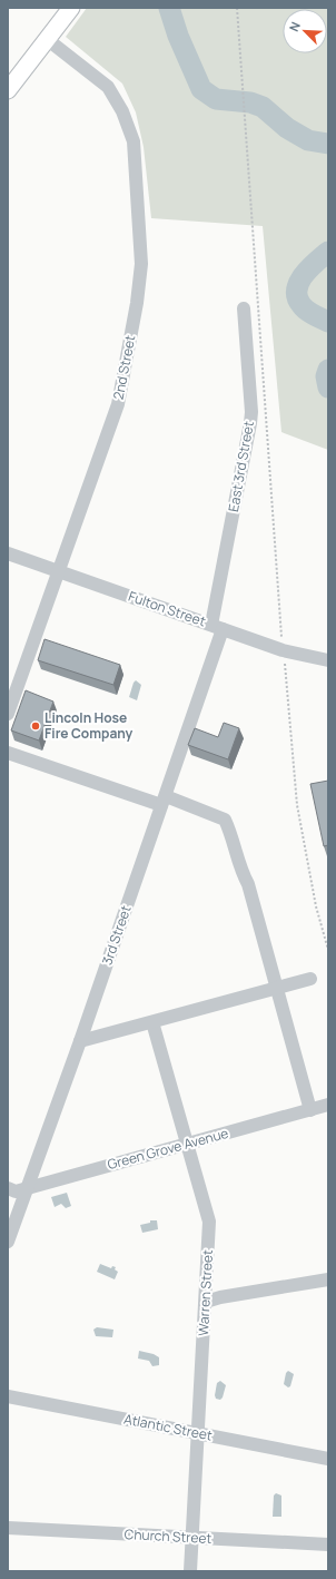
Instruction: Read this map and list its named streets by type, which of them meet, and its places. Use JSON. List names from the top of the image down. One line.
{"streets":{"street":["2nd Street","East 3rd Street","Fulton Street","3rd Street","Green Grove Avenue","Warren Street","Atlantic Street","Church Street"]},"crossings":[["2nd Street","Fulton Street"],["East 3rd Street","Fulton Street"],["East 3rd Street","3rd Street"],["Fulton Street","3rd Street"],["3rd Street","Green Grove Avenue"],["Green Grove Avenue","Warren Street"],["Warren Street","Atlantic Street"],["Warren Street","Church Street"]],"places":["Lincoln Hose Fire Company"],"north":"top left"}
